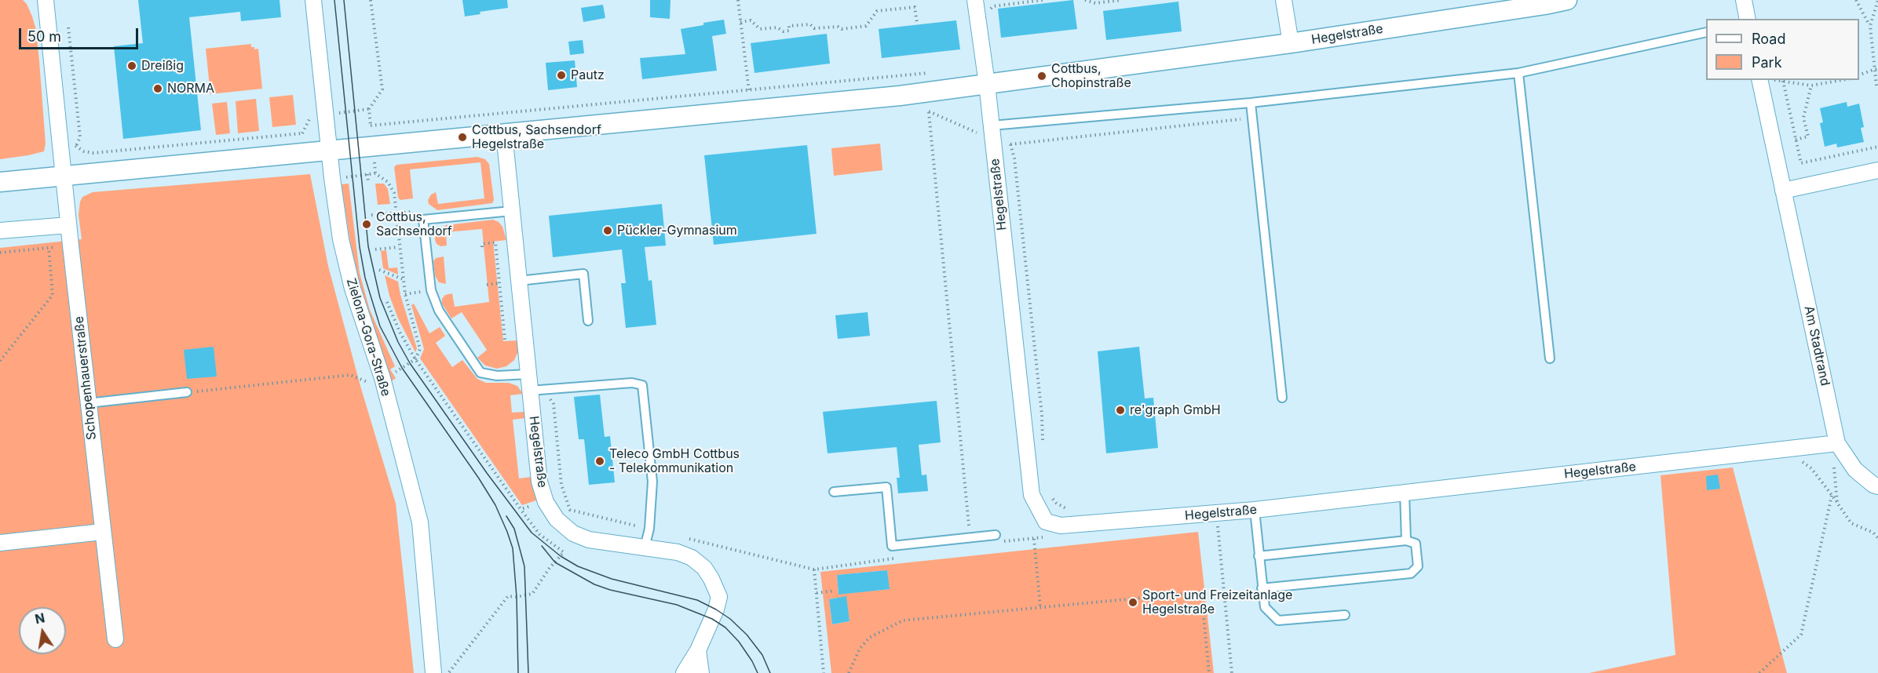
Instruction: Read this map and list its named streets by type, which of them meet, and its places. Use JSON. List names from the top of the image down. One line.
{"streets":{"street":["Hegelstraße","Zielona-Gora-Straße","Am Stadtrand","Schopenhauerstraße"]},"crossings":[["Hegelstraße","Zielona-Gora-Straße"],["Hegelstraße","Am Stadtrand"]],"places":["Dreißig","Pautz","Cottbus, Chopinstraße","NORMA","Cottbus, Sachsendorf Hegelstraße","Cottbus, Sachsendorf","Pückler-Gymnasium","re'graph GmbH","Teleco GmbH Cottbus - Telekommunikation","Sport- und Freizeitanlage Hegelstraße"],"legend":["Road","Park"],"scale_bar":"50 m","north":"top"}
